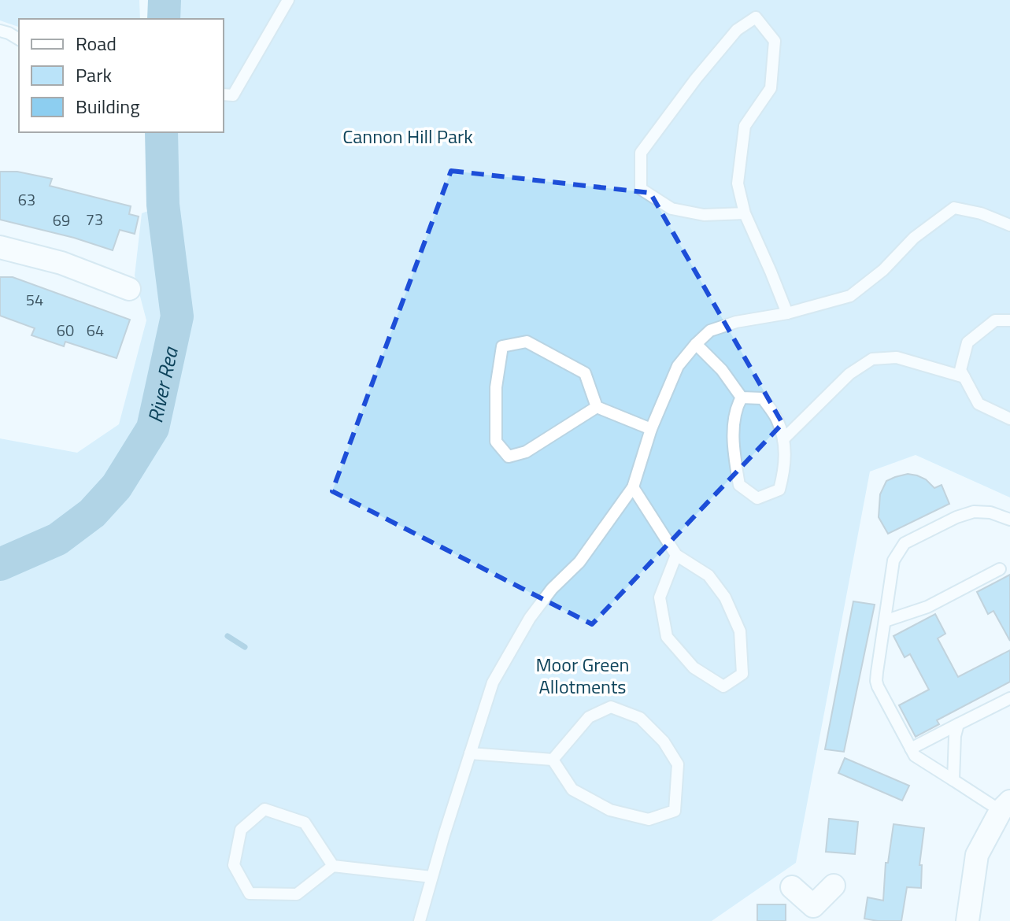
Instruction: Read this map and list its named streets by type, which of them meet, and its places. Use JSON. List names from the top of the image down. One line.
{"water":["River Rea"],"parks":["Cannon Hill Park","Moor Green Allotments"],"house_numbers":["63","73","69","54","60","64"],"legend":["Road","Park","Building"]}
